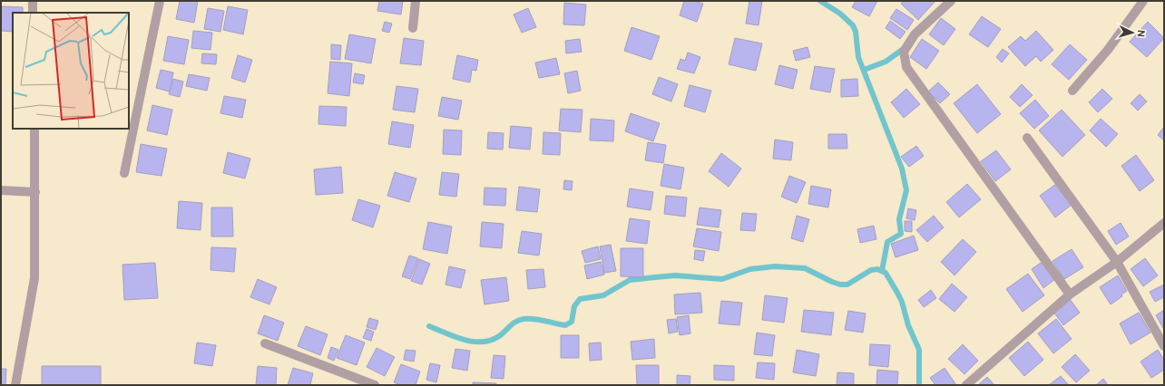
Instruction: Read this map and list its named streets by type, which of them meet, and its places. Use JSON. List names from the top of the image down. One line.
{"north":"right"}
